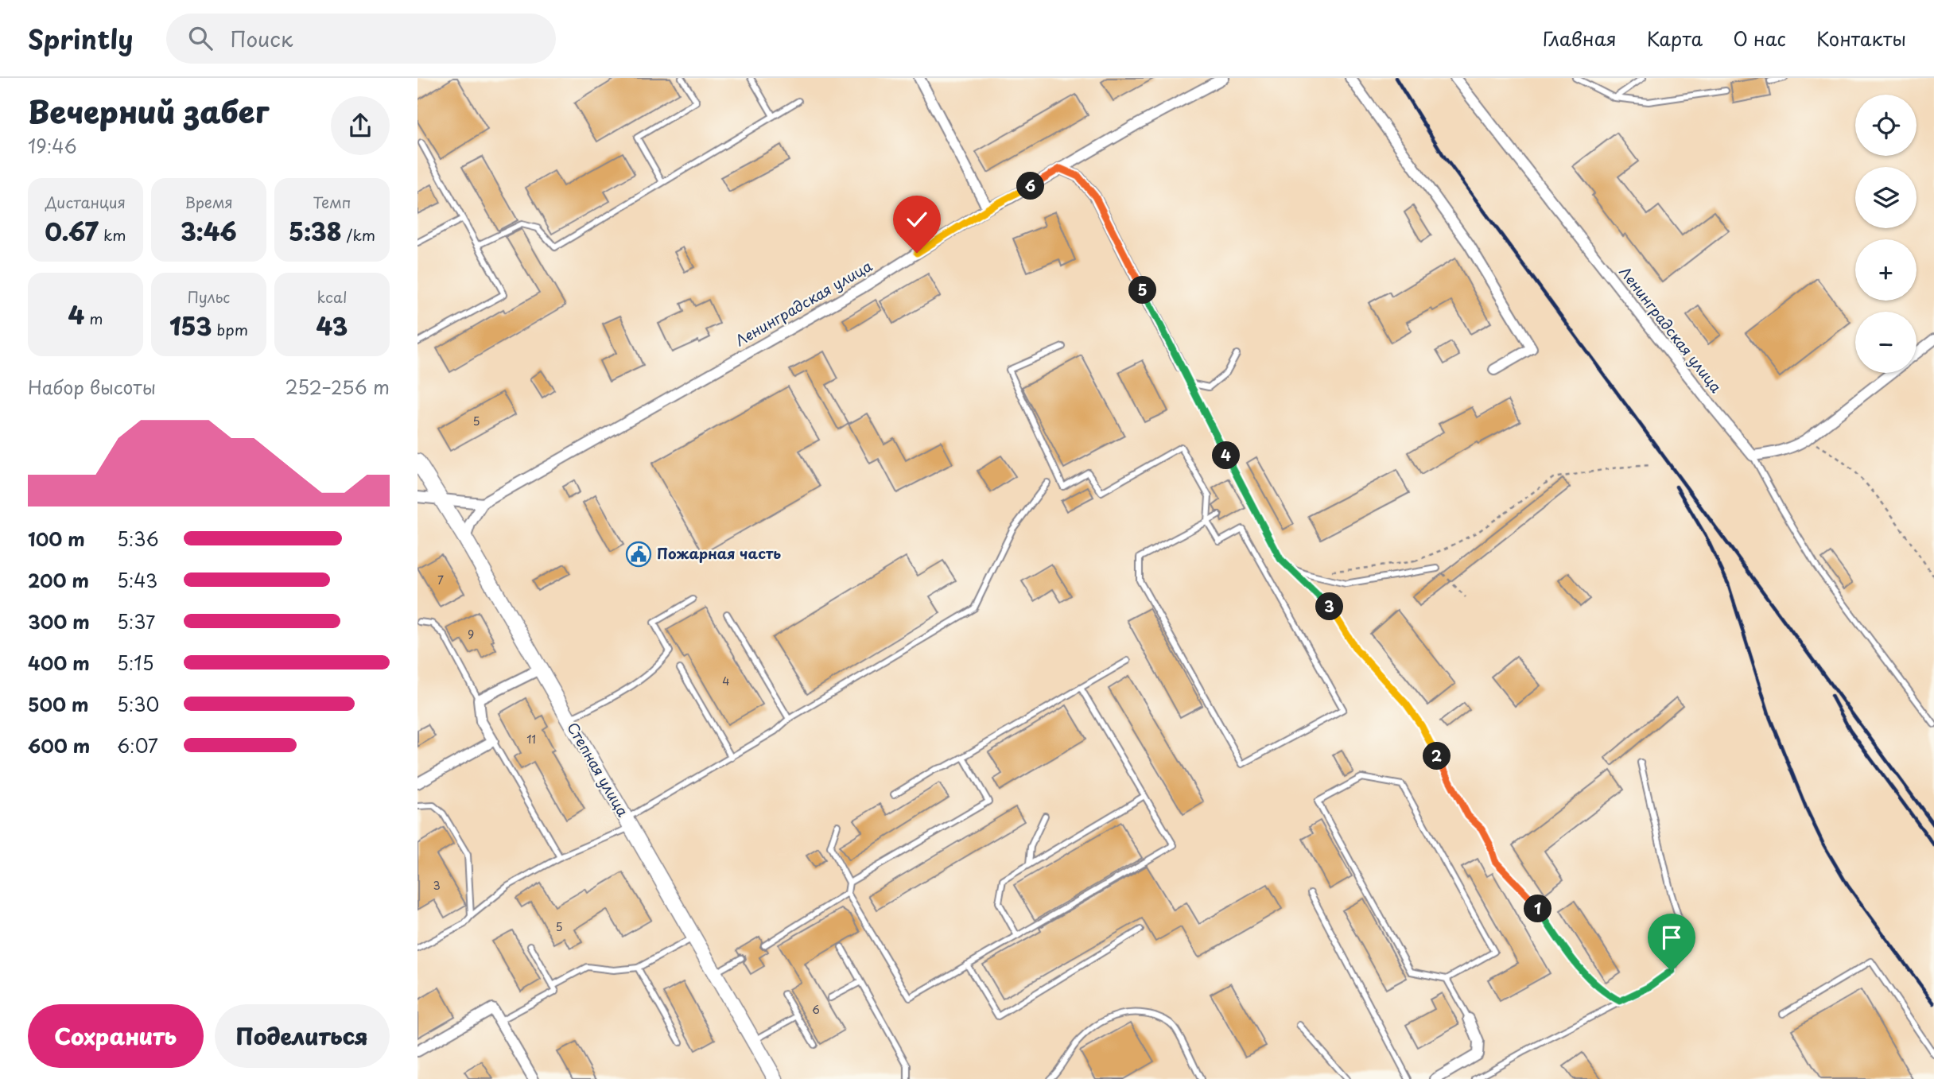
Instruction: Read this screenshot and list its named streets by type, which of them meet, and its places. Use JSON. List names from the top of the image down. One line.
{"streets":{"street":["Ленинградская улица","Степная улица"]},"places":{"public building":["Пожарная часть"]},"house_numbers":["5","7","9","4","11","3","5","6"],"page":{"header":"Sprintly","search":"Поиск","nav":["Главная","Карта","О нас","Контакты"],"heading":["Вечерний забег","19:46"],"map_buttons":["+","−"],"pins":["6","5","4","3","2","1"],"stats":[["Дистанция","0.67 km"],["Время","3:46"],["Темп","5:38 /km"],["4 m"],["Пульс","153 bpm"],["kcal","43"]],"chart":["Набор высоты","252–256 m"],"list":[{"name":"100 m","note":"5:36"},{"name":"200 m","note":"5:43"},{"name":"300 m","note":"5:37"},{"name":"400 m","note":"5:15"},{"name":"500 m","note":"5:30"},{"name":"600 m","note":"6:07"}],"buttons":["Сохранить","Поделиться"]}}
